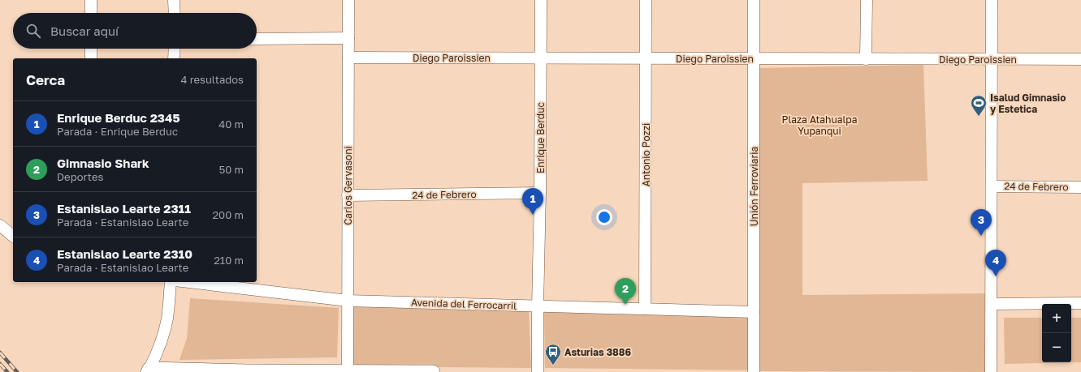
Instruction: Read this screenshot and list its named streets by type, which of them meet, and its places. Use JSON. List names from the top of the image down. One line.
{"streets":{"street":["Diego Paroissien","Enrique Berduc","Antonio Pozzi","Carlos Gervasoni","Unión Ferroviaria","24 de Febrero","Avenida del Ferrocarril"]},"crossings":[["Diego Paroissien","Enrique Berduc"],["Diego Paroissien","Antonio Pozzi"],["Diego Paroissien","Carlos Gervasoni"],["Diego Paroissien","Unión Ferroviaria"],["Enrique Berduc","24 de Febrero"],["Enrique Berduc","Avenida del Ferrocarril"],["Antonio Pozzi","Avenida del Ferrocarril"],["Carlos Gervasoni","24 de Febrero"],["Carlos Gervasoni","Avenida del Ferrocarril"],["Unión Ferroviaria","Avenida del Ferrocarril"]],"parks":["Plaza Atahualpa Yupanqui"],"places":{"sports":["Isalud Gimnasio y Estetica"],"bus stop":["Asturias 3886"]},"page":{"search":"Buscar aquí","heading":["Cerca","4 resultados"],"list":[{"mark":"1","name":"Enrique Berduc 2345","note":"Parada · Enrique Berduc","value":"40 m"},{"mark":"2","name":"Gimnasio Shark","note":"Deportes","value":"50 m"},{"mark":"3","name":"Estanislao Learte 2311","note":"Parada · Estanislao Learte","value":"200 m"},{"mark":"4","name":"Estanislao Learte 2310","note":"Parada · Estanislao Learte","value":"210 m"}],"pins":["1","3","4","2"],"map_buttons":["+","−"]}}
